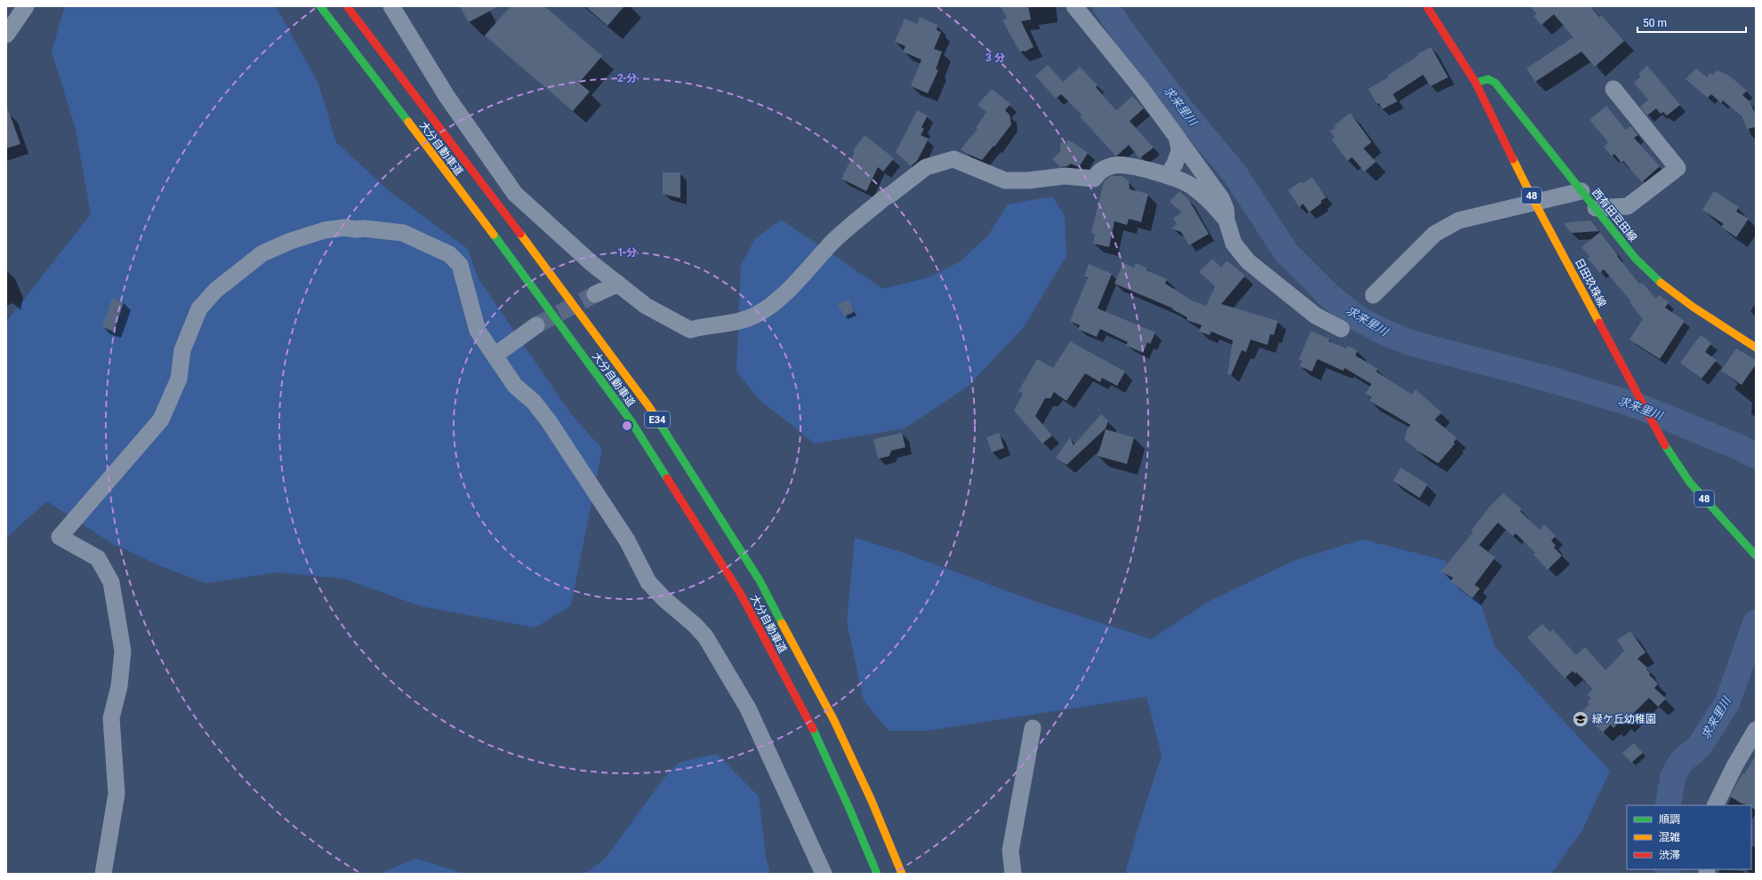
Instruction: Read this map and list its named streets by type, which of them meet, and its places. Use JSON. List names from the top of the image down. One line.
{"streets":{"main road":["大分自動車道","48","西有田豆田線","日田玖珠線","E34"]},"crossings":[["西有田豆田線","日田玖珠線"]],"water":["求来里川"],"places":{"school or university":["緑ケ丘幼稚園"]},"legend":["順調","混雑","渋滞"],"scale_bar":"50 m","rings":["3 分","2 分","1 分"]}
